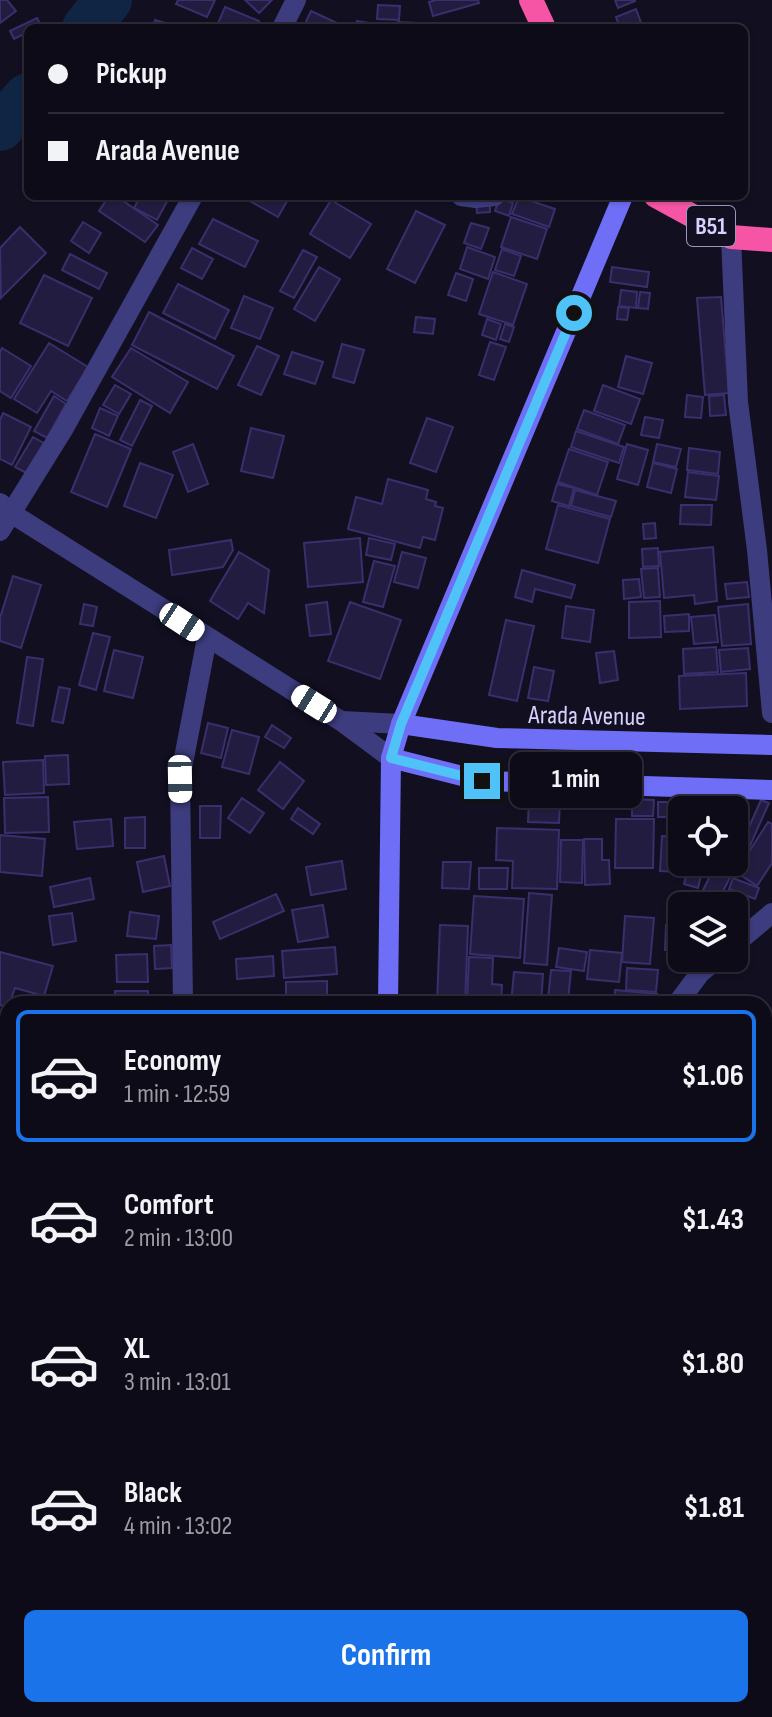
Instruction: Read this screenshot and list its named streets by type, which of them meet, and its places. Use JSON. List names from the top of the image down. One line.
{"streets":{"highway":["B51"],"main road":["Arada Avenue"]},"page":{"banner":["Pickup","Arada Avenue"],"bubble":"1 min","list":[{"name":"Economy","note":"1 min · 12:59","value":"$1.06"},{"name":"Comfort","note":"2 min · 13:00","value":"$1.43"},{"name":"XL","note":"3 min · 13:01","value":"$1.80"},{"name":"Black","note":"4 min · 13:02","value":"$1.81"}],"buttons":"Confirm"}}
